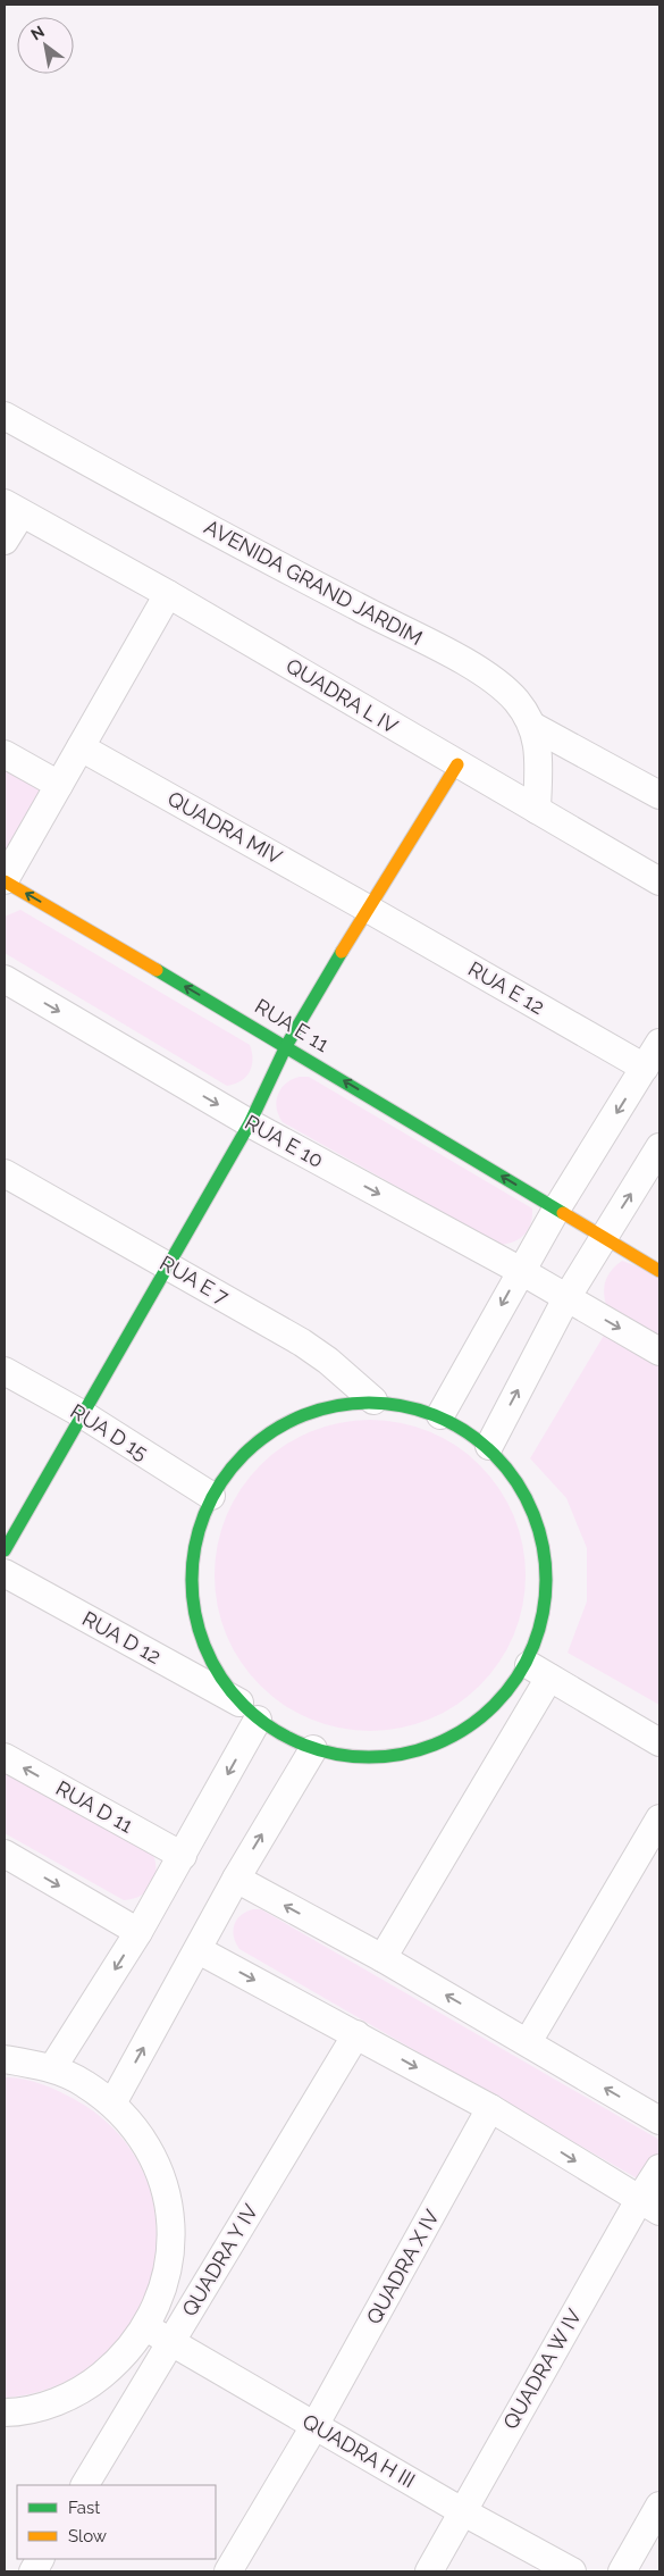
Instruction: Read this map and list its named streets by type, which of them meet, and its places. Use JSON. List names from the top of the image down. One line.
{"streets":{"street":["AVENIDA GRAND JARDIM","QUADRA L IV","QUADRA MIV","RUA E 12","RUA E 11","RUA E 10","RUA E 7","RUA D 15","RUA D 12","RUA D 11","QUADRA Y IV","QUADRA X IV","QUADRA W IV","QUADRA H III"]},"crossings":[["AVENIDA GRAND JARDIM","QUADRA L IV"],["QUADRA MIV","RUA E 12"],["QUADRA Y IV","QUADRA H III"],["QUADRA X IV","QUADRA H III"],["QUADRA W IV","QUADRA H III"]],"one_way":["RUA E 11","RUA E 10"],"legend":["Fast","Slow"],"north":"top left"}
